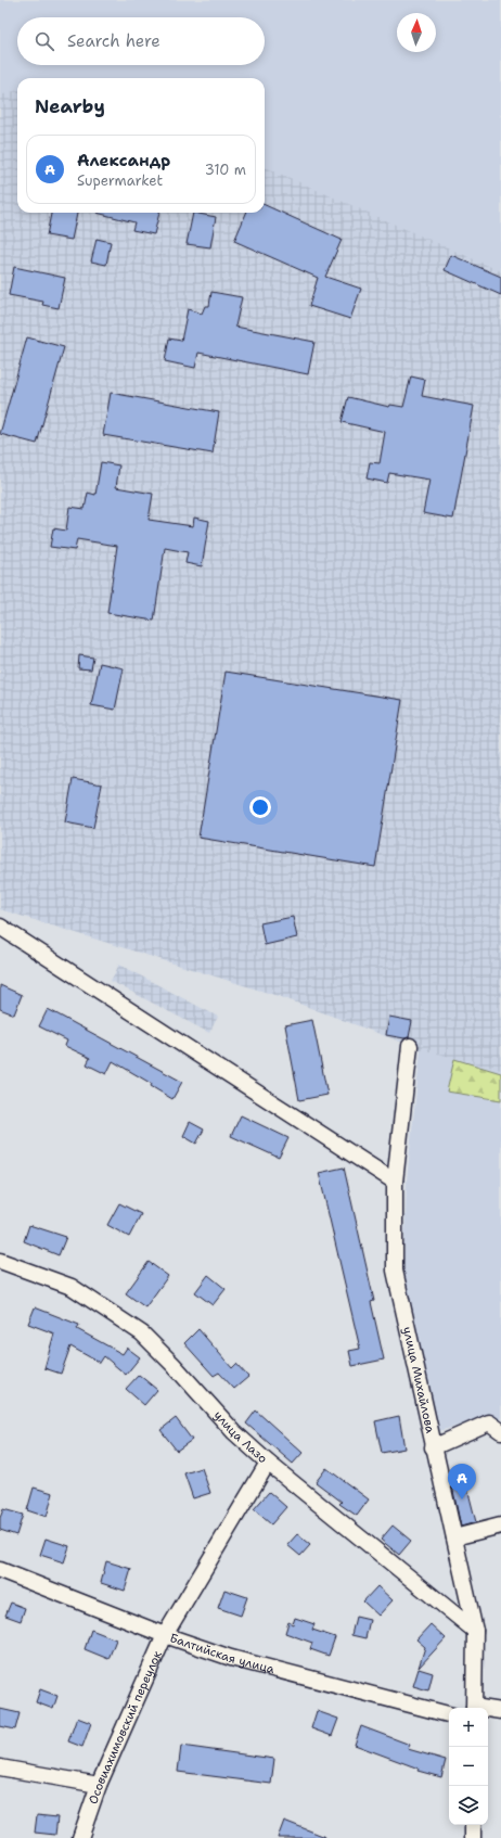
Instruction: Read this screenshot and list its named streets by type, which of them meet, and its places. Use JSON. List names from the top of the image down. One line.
{"streets":{"street":["улица Михайлова","улица Лазо","Балтийская улица","Осовиахимовский переулок"]},"crossings":[["улица Михайлова","улица Лазо"],["улица Лазо","Осовиахимовский переулок"],["Балтийская улица","Осовиахимовский переулок"]],"north":"top","page":{"search":"Search here","heading":"Nearby","list":[{"mark":"A","name":"Александр","note":"Supermarket","value":"310 m"}],"pins":"A","map_buttons":["+","−"]}}
